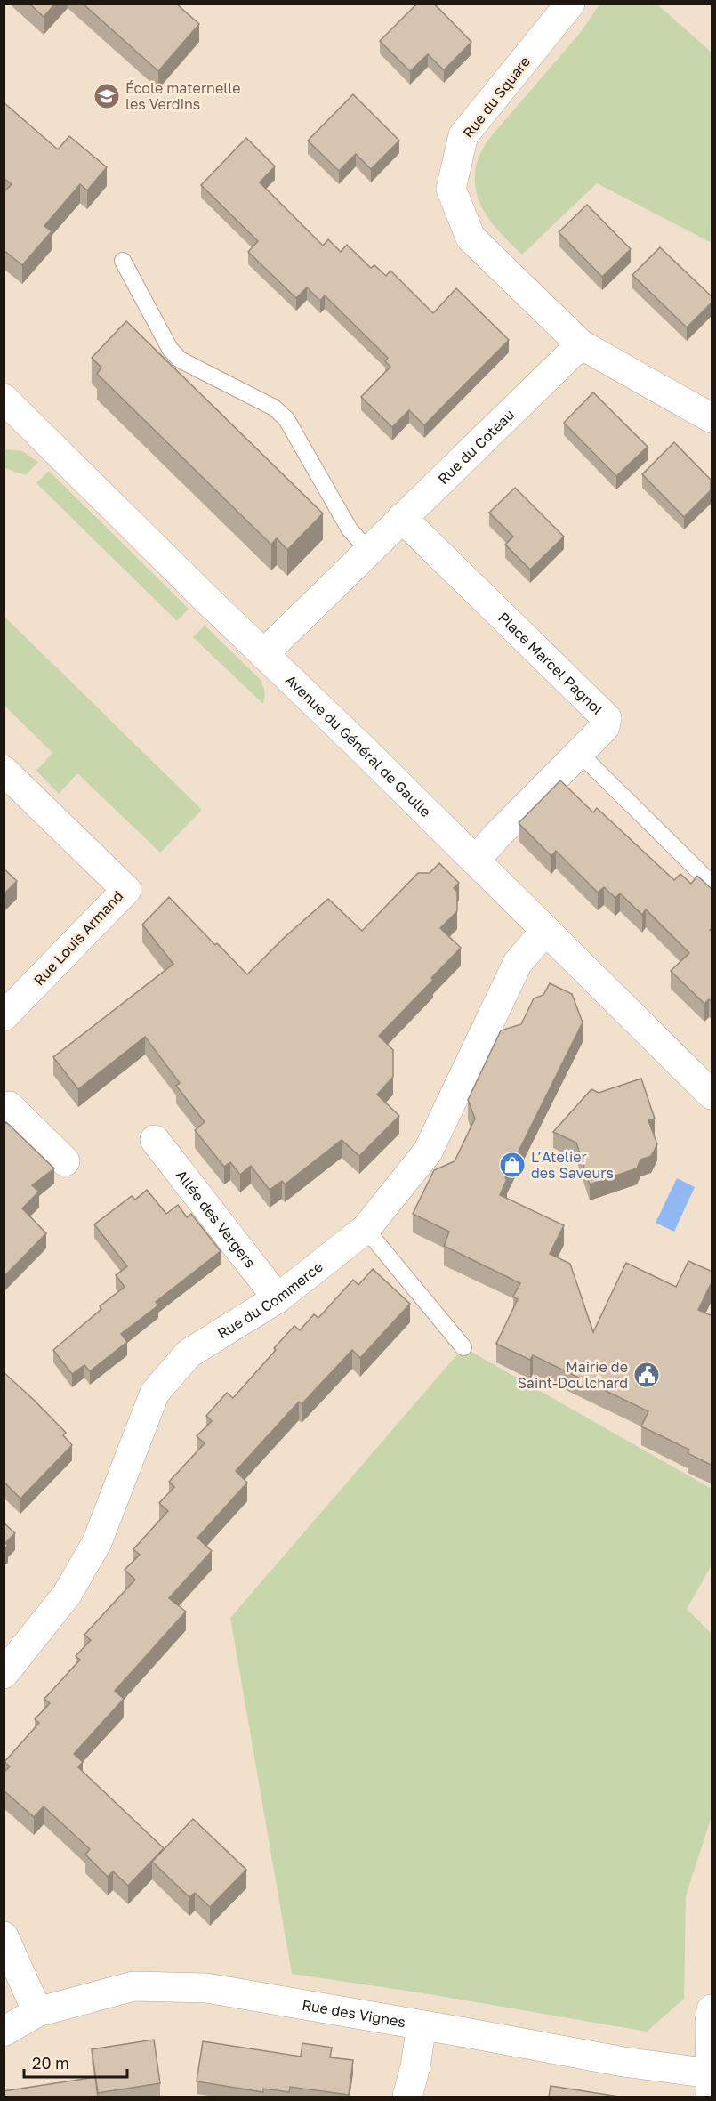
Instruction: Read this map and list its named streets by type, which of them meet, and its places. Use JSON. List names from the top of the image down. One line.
{"streets":{"street":["Rue du Square","Rue du Coteau","Place Marcel Pagnol","Avenue du Général de Gaulle","Rue Louis Armand","Allée des Vergers","Rue du Commerce","Rue des Vignes"]},"crossings":[["Rue du Square","Rue du Coteau"],["Rue du Coteau","Place Marcel Pagnol"],["Rue du Coteau","Avenue du Général de Gaulle"],["Place Marcel Pagnol","Avenue du Général de Gaulle"],["Avenue du Général de Gaulle","Rue du Commerce"],["Allée des Vergers","Rue du Commerce"]],"places":{"school or university":["École maternelle les Verdins"],"shop":["L’Atelier des Saveurs"],"public building":["Mairie de Saint-Doulchard"]},"scale_bar":"20 m"}
